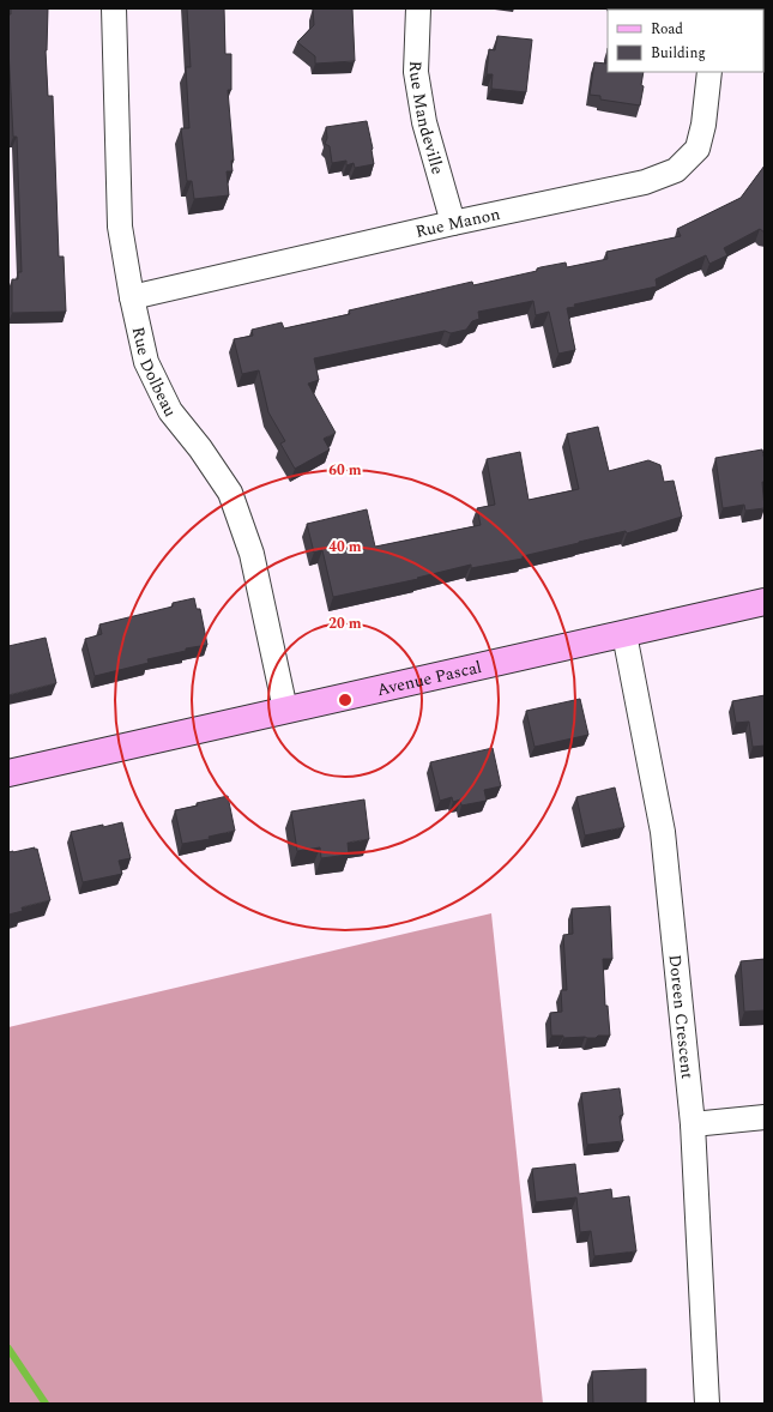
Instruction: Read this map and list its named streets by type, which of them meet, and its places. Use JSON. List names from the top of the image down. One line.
{"streets":{"street":["Rue Mandeville","Rue Manon","Rue Dolbeau","Avenue Pascal","Doreen Crescent"]},"crossings":[["Rue Mandeville","Rue Manon"],["Rue Manon","Rue Dolbeau"],["Rue Dolbeau","Avenue Pascal"],["Avenue Pascal","Doreen Crescent"]],"legend":["Road","Building"],"rings":["60 m","40 m","20 m"]}
